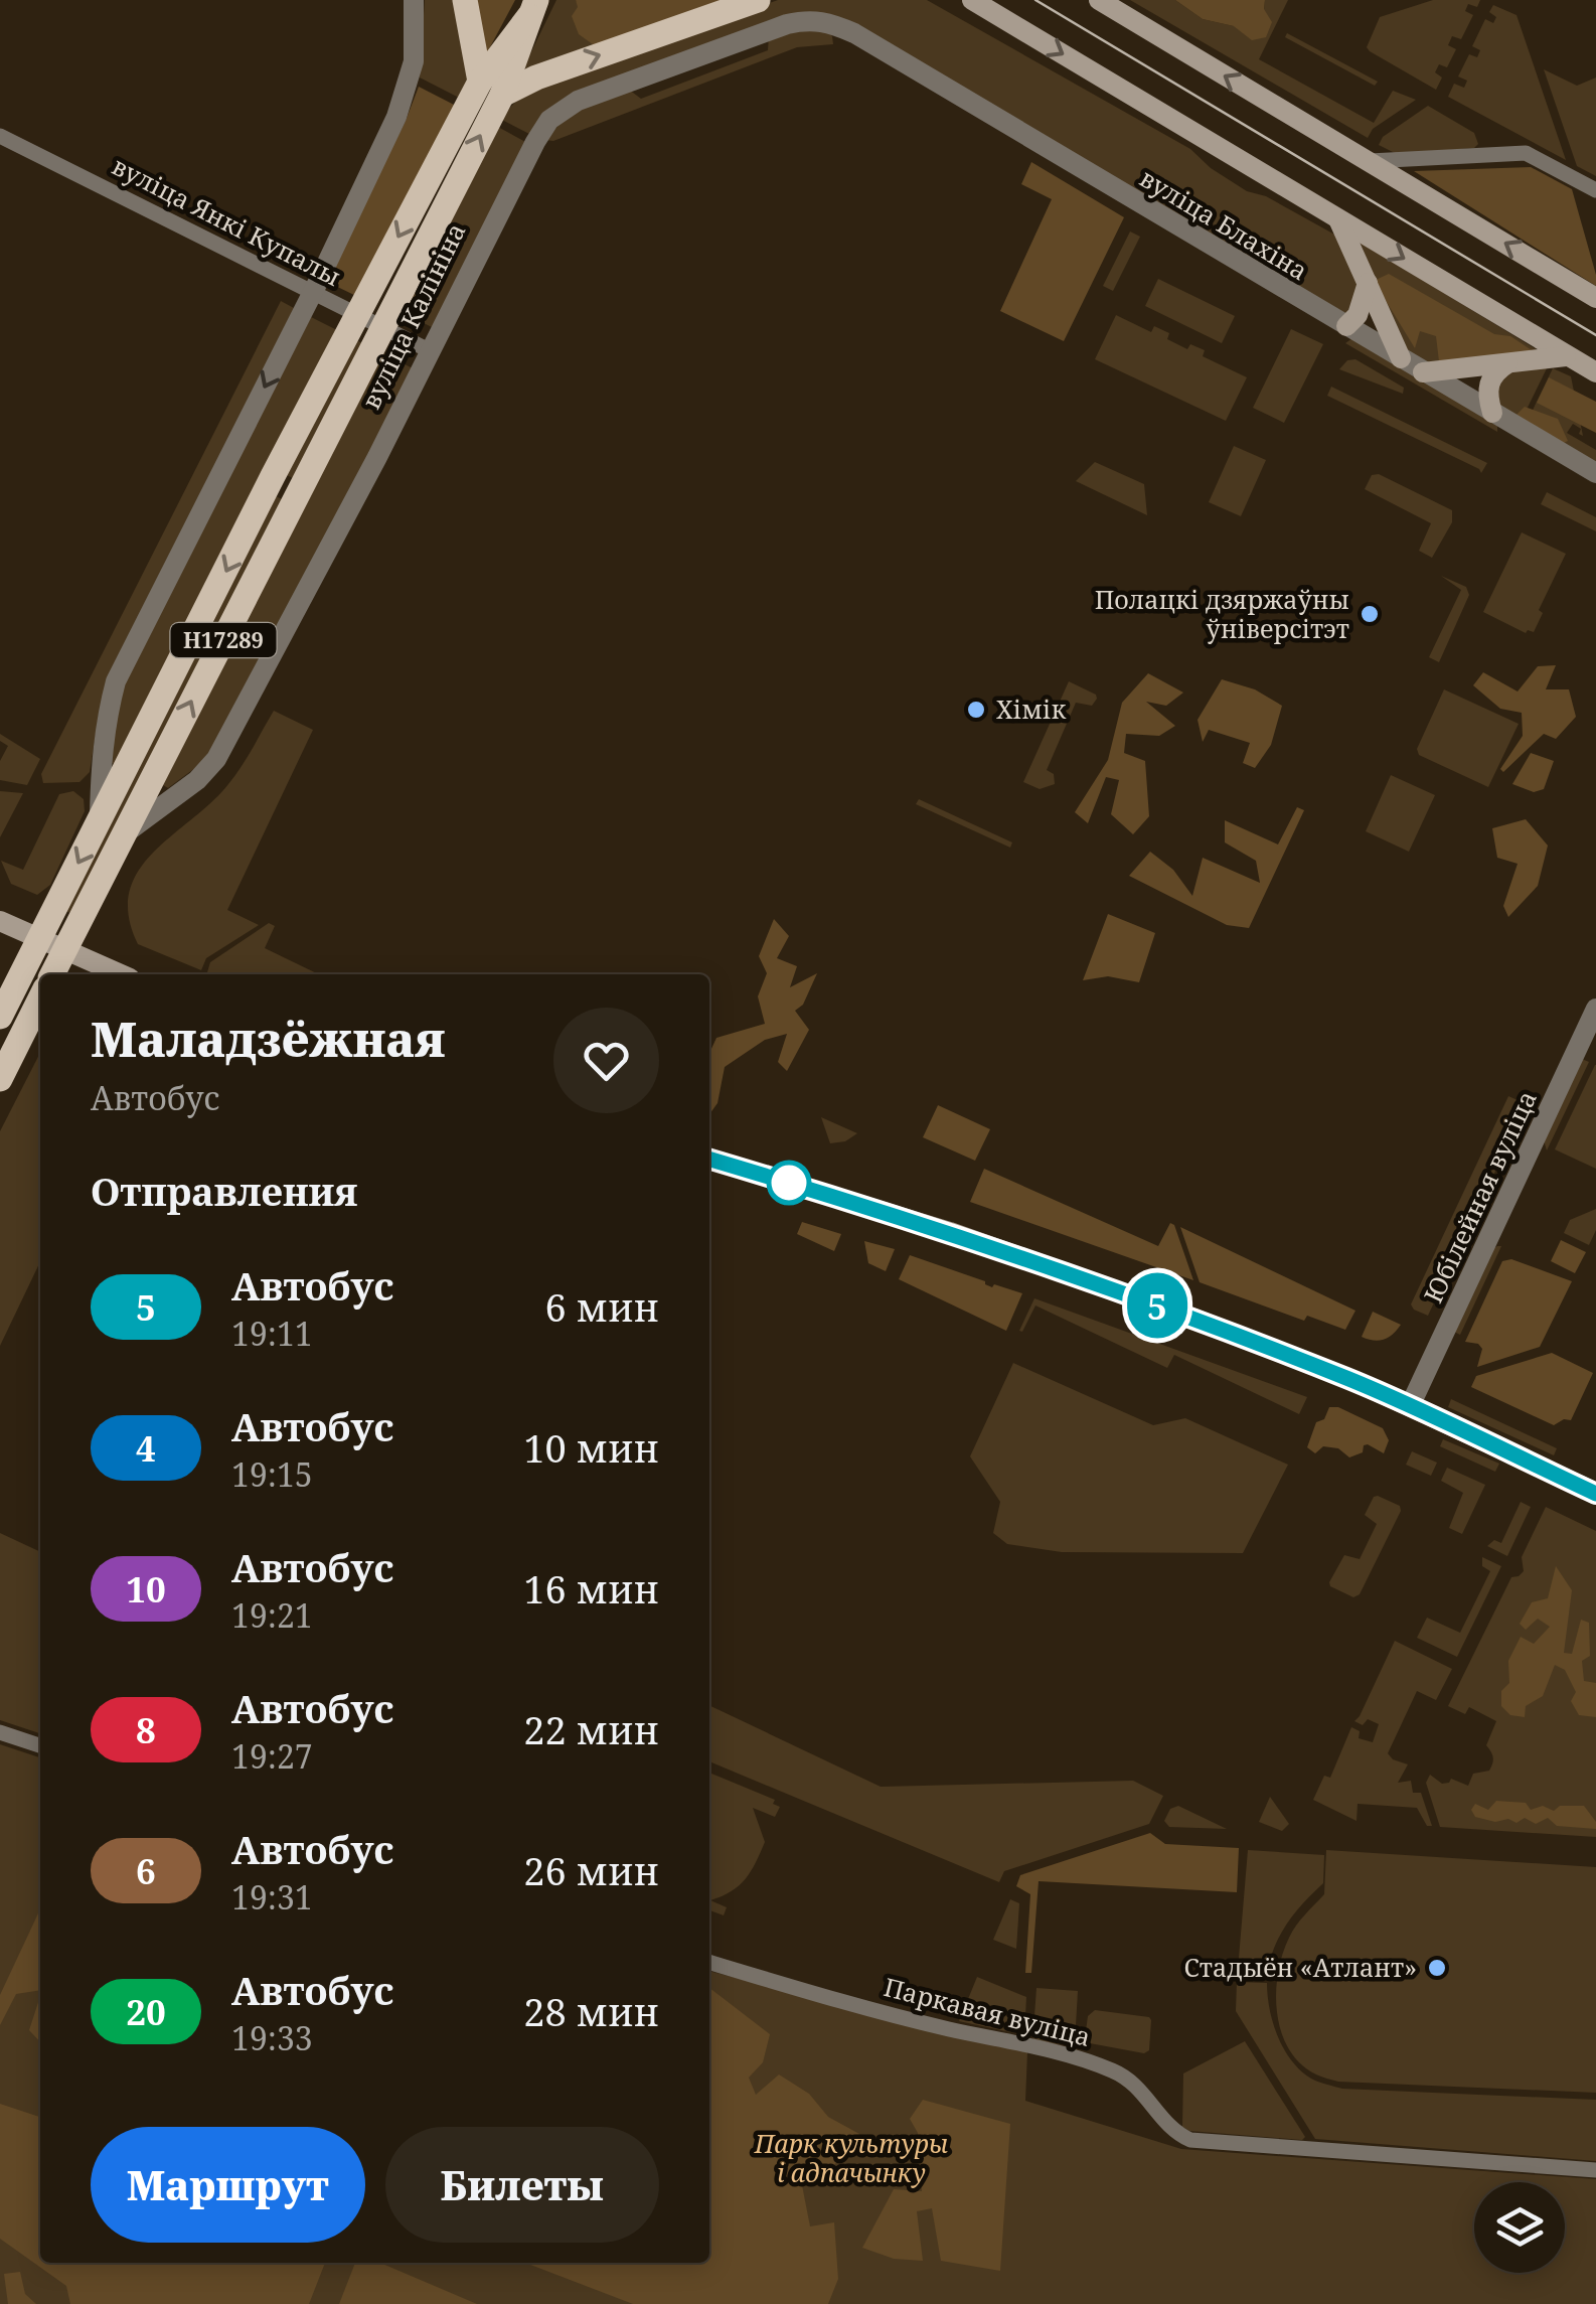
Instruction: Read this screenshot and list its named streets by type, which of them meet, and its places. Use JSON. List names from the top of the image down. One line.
{"streets":{"main road":["вуліца Калініна","Н17289"],"street":["вуліца Янкі Купалы","вуліца Блахіна","Юбілейная вуліца","Паркавая вуліца"]},"crossings":[["вуліца Янкі Купалы","вуліца Калініна"],["вуліца Блахіна","вуліца Калініна"]],"parks":["Парк культуры і адпачынку"],"places":["Полацкі дзяржаўны ўніверсітэт","Хімік","Стадыён «Атлант»"],"lines":["bus line 5"],"page":{"on_map":"5","heading":[["Маладзёжная","Автобус"],"Отправления"],"list":[{"mark":"5","name":"Автобус","note":"19:11","value":"6 мин"},{"mark":"4","name":"Автобус","note":"19:15","value":"10 мин"},{"mark":"10","name":"Автобус","note":"19:21","value":"16 мин"},{"mark":"8","name":"Автобус","note":"19:27","value":"22 мин"},{"mark":"6","name":"Автобус","note":"19:31","value":"26 мин"},{"mark":"20","name":"Автобус","note":"19:33","value":"28 мин"}],"buttons":["Маршрут","Билеты"]}}
